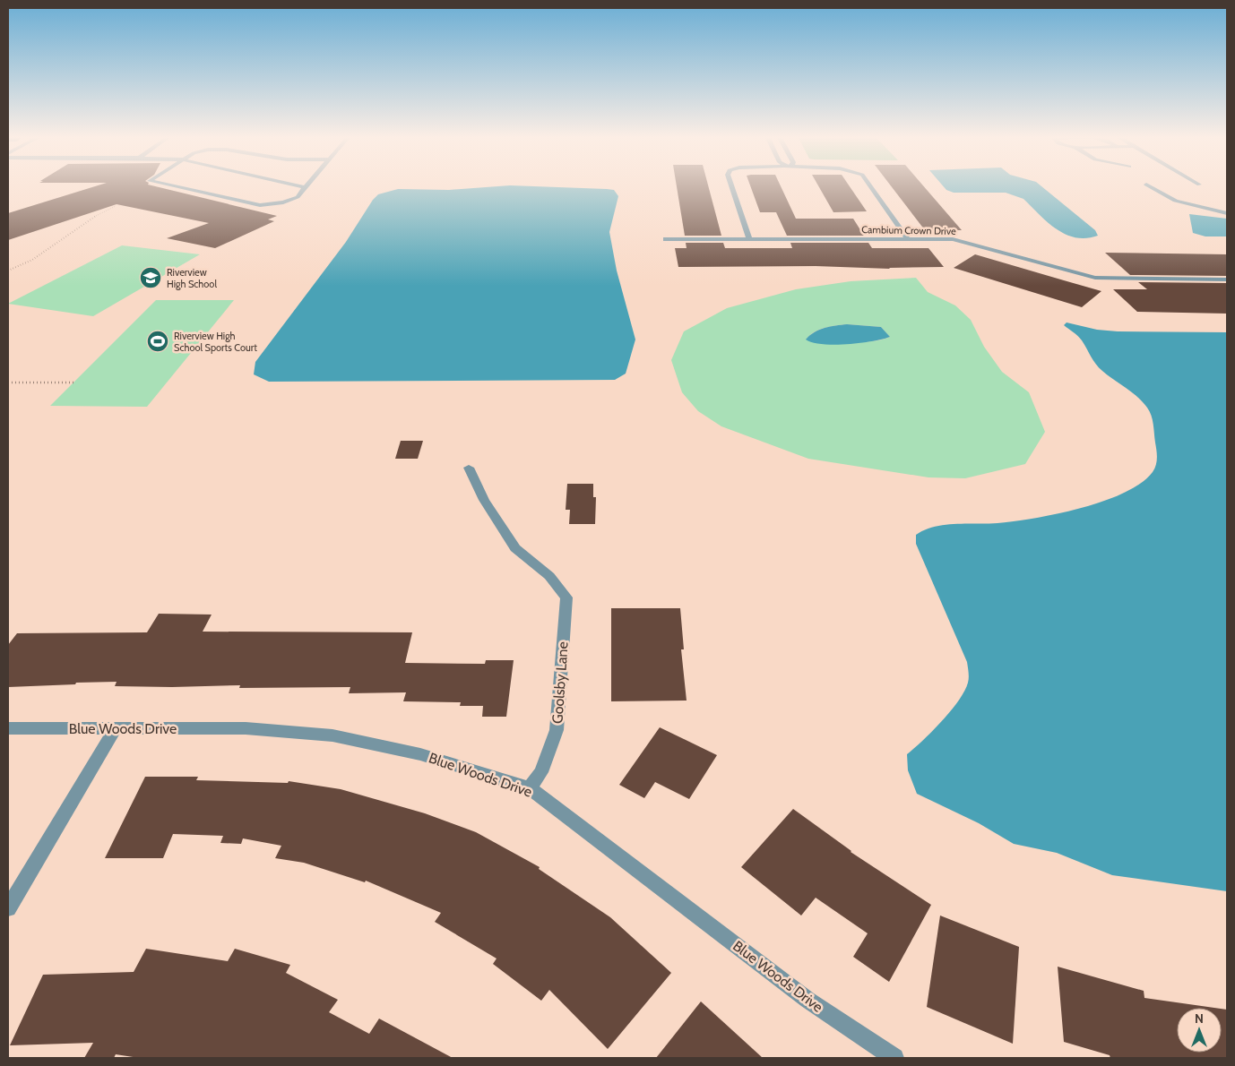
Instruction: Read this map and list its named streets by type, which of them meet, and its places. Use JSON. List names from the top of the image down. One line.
{"streets":{"street":["Cambium Crown Drive","Goolsby Lane","Blue Woods Drive"]},"crossings":[["Goolsby Lane","Blue Woods Drive"]],"places":{"school or university":["Riverview High School"],"sports":["Riverview High School Sports Court"]},"north":"top"}
